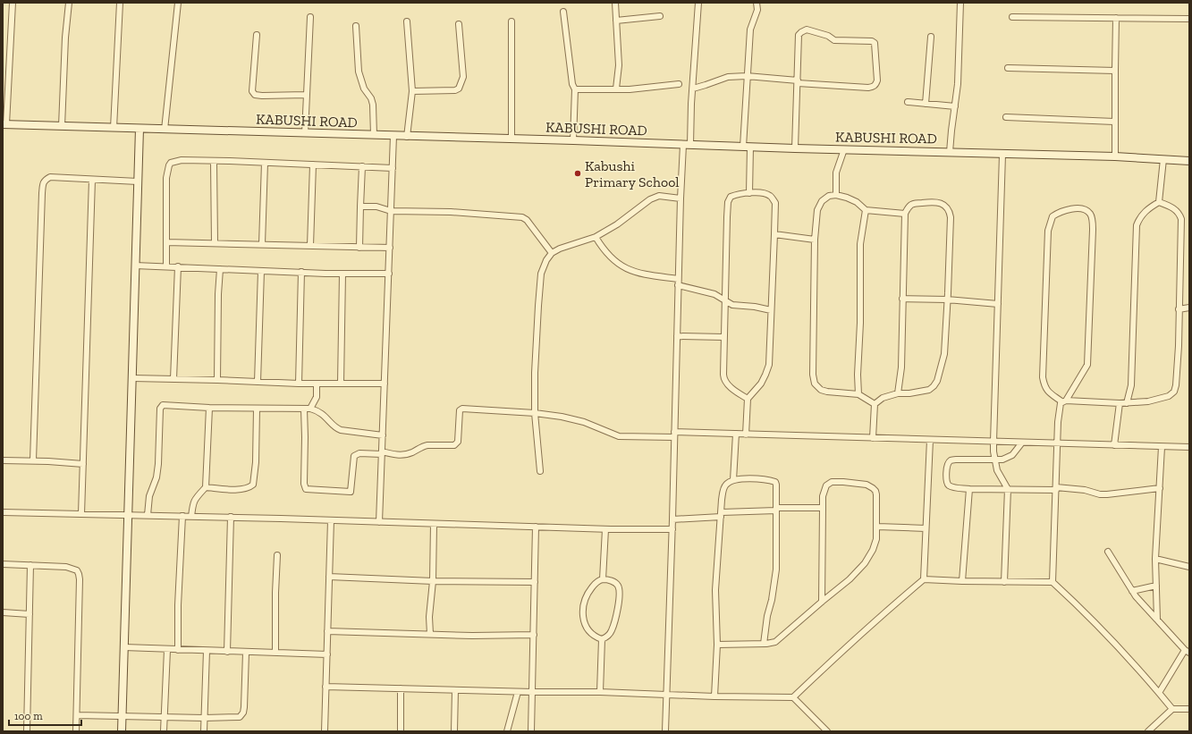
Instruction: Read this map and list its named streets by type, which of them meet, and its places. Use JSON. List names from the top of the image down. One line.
{"streets":{"main road":["KABUSHI ROAD"]},"places":["Kabushi Primary School"],"scale_bar":"100 m"}
